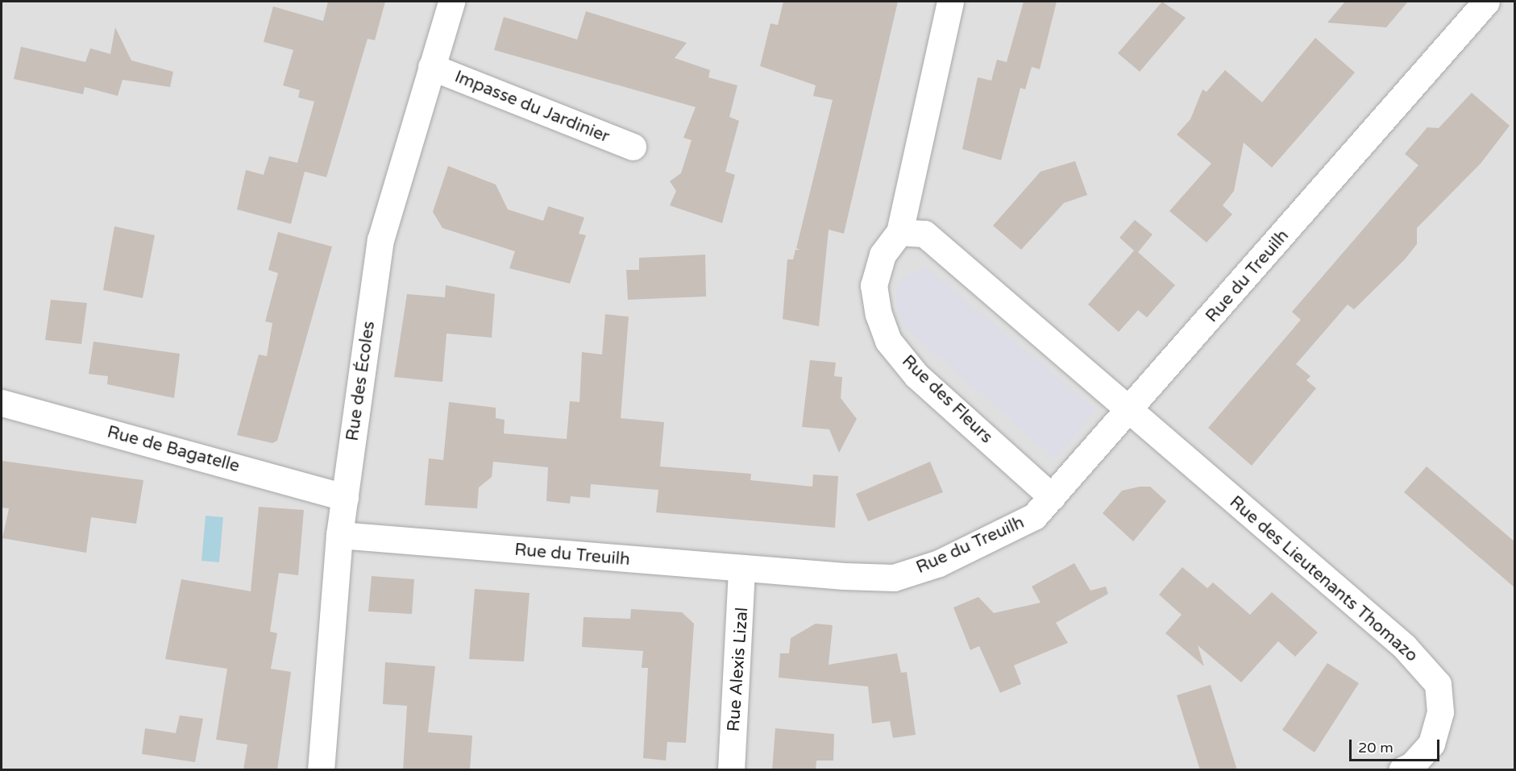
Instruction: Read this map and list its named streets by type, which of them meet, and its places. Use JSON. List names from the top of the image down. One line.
{"streets":{"street":["Impasse du Jardinier","Rue du Treuilh","Rue des Écoles","Rue des Fleurs","Rue de Bagatelle","Rue des Lieutenants Thomazo","Rue Alexis Lizal"]},"crossings":[["Impasse du Jardinier","Rue des Écoles"],["Rue du Treuilh","Rue des Écoles"],["Rue du Treuilh","Rue des Fleurs"],["Rue du Treuilh","Rue des Lieutenants Thomazo"],["Rue du Treuilh","Rue Alexis Lizal"],["Rue des Écoles","Rue de Bagatelle"]],"scale_bar":"20 m"}
